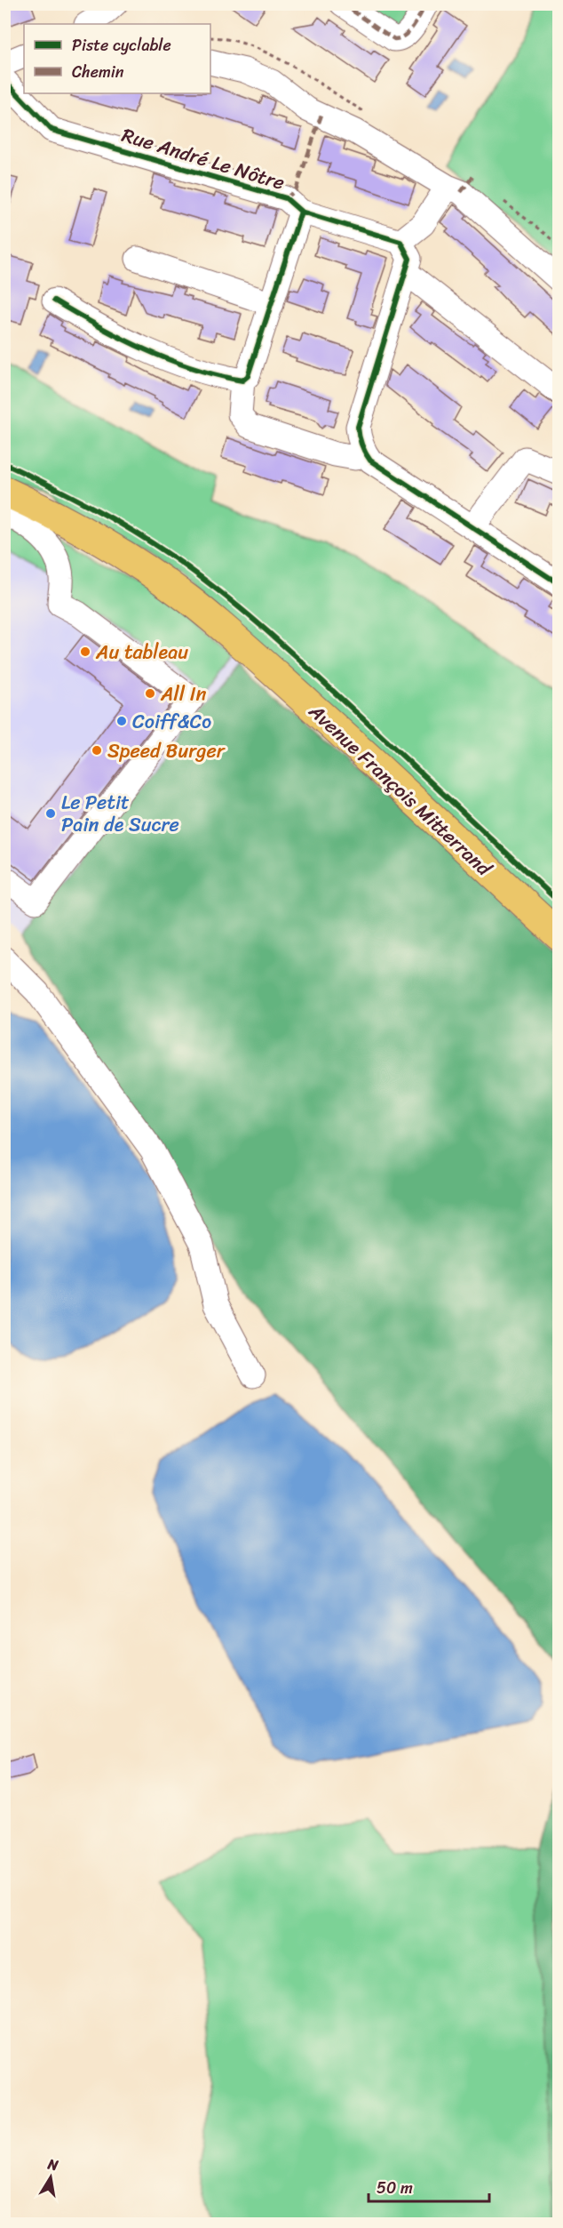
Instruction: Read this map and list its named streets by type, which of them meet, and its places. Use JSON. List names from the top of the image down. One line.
{"streets":{"main road":["Avenue François Mitterrand"],"street":["Rue André Le Nôtre"]},"places":["Au tableau","All In","Coiff&Co","Speed Burger","Le Petit Pain de Sucre"],"legend":["Piste cyclable","Chemin"],"scale_bar":"50 m","north":"top"}
